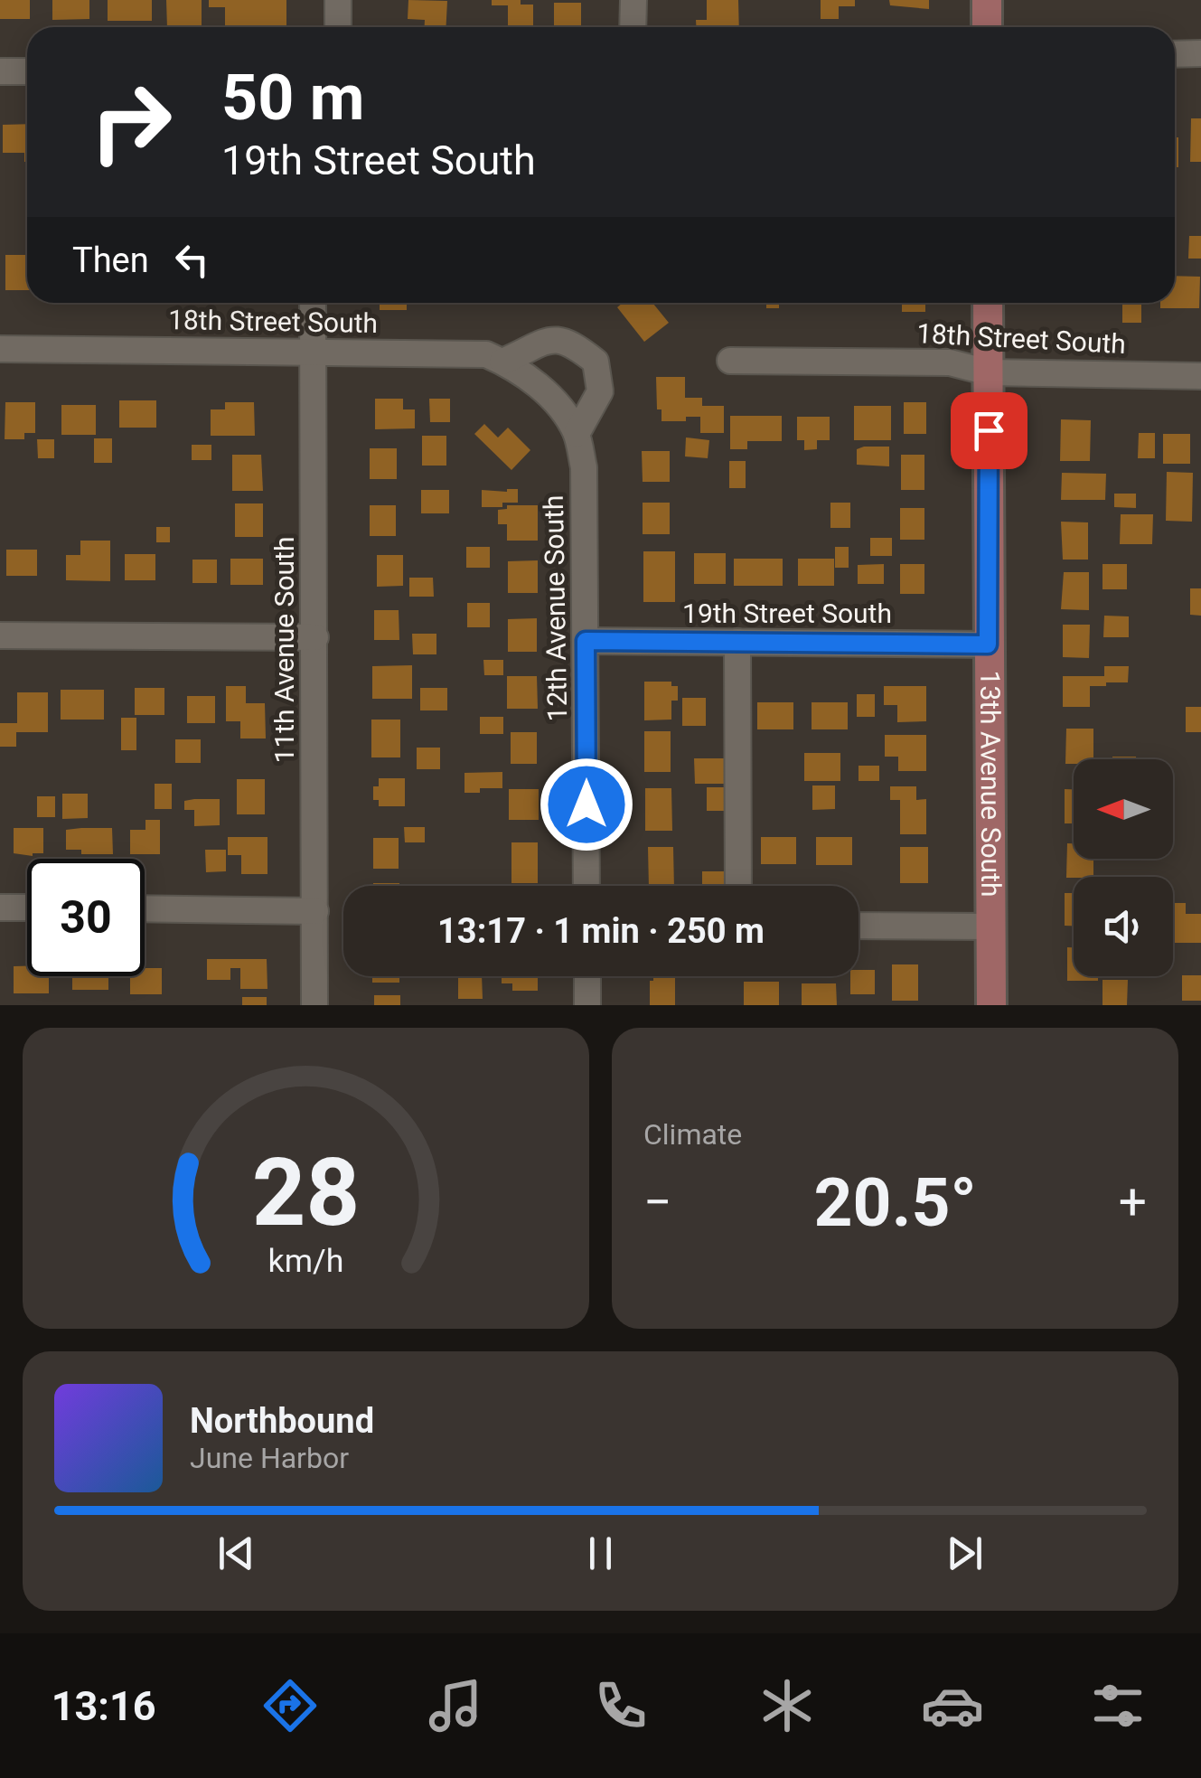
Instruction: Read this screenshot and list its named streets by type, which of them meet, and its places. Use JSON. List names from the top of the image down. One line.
{"streets":{"main road":["13th Avenue South"],"street":["18th Street South","12th Avenue South","19th Street South","11th Avenue South"]},"crossings":[["18th Street South","12th Avenue South"],["18th Street South","11th Avenue South"],["18th Street South","13th Avenue South"],["12th Avenue South","19th Street South"],["19th Street South","13th Avenue South"]],"north":"left","page":{"turn":["50 m","19th Street South"],"then":"Then","limit":"30","trip":"13:17 · 1 min · 250 m","tile":"Climate","heat":["−","20.5°","+"],"song":["Northbound","June Harbor"],"tabs":"13:16","gauge":["28","km/h"]}}
